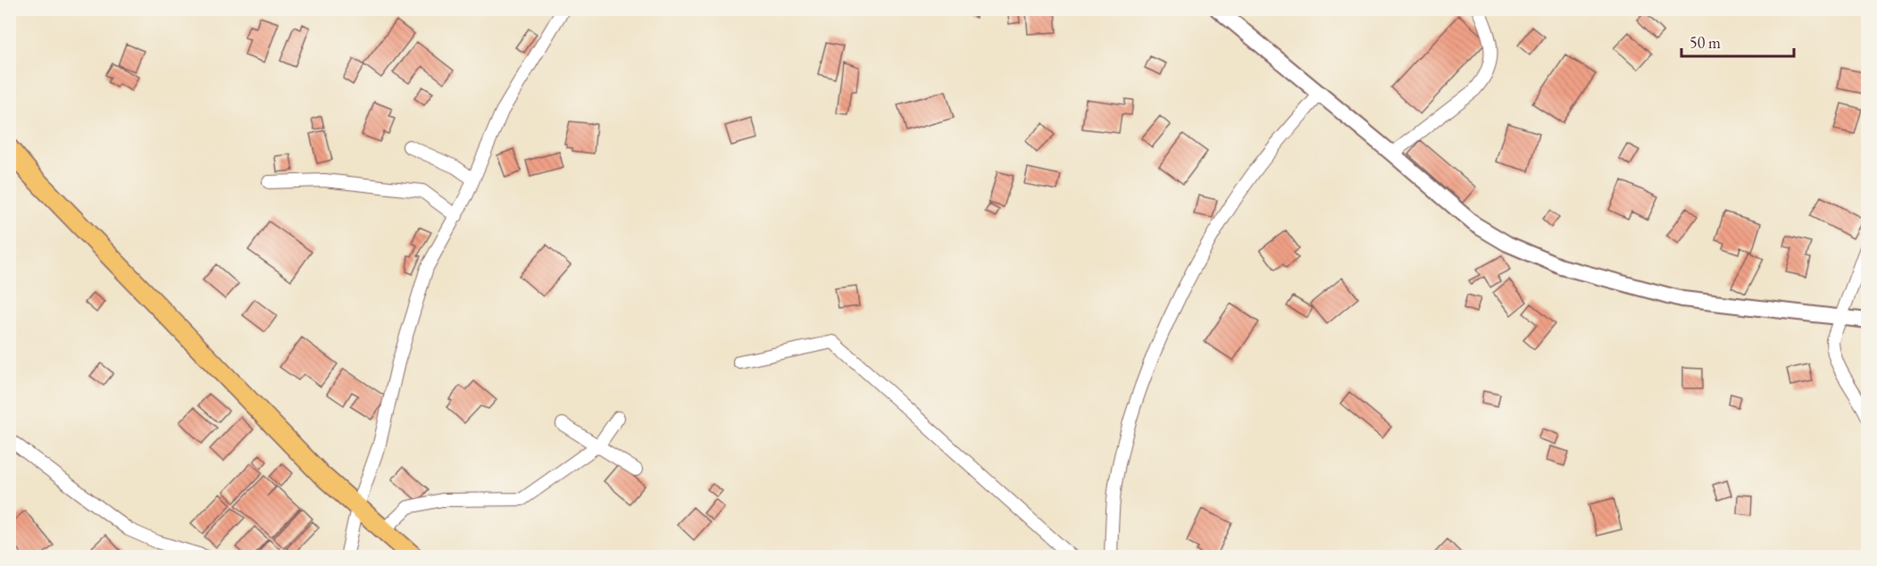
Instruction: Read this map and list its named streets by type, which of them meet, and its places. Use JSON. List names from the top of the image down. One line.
{"scale_bar":"50 m"}
